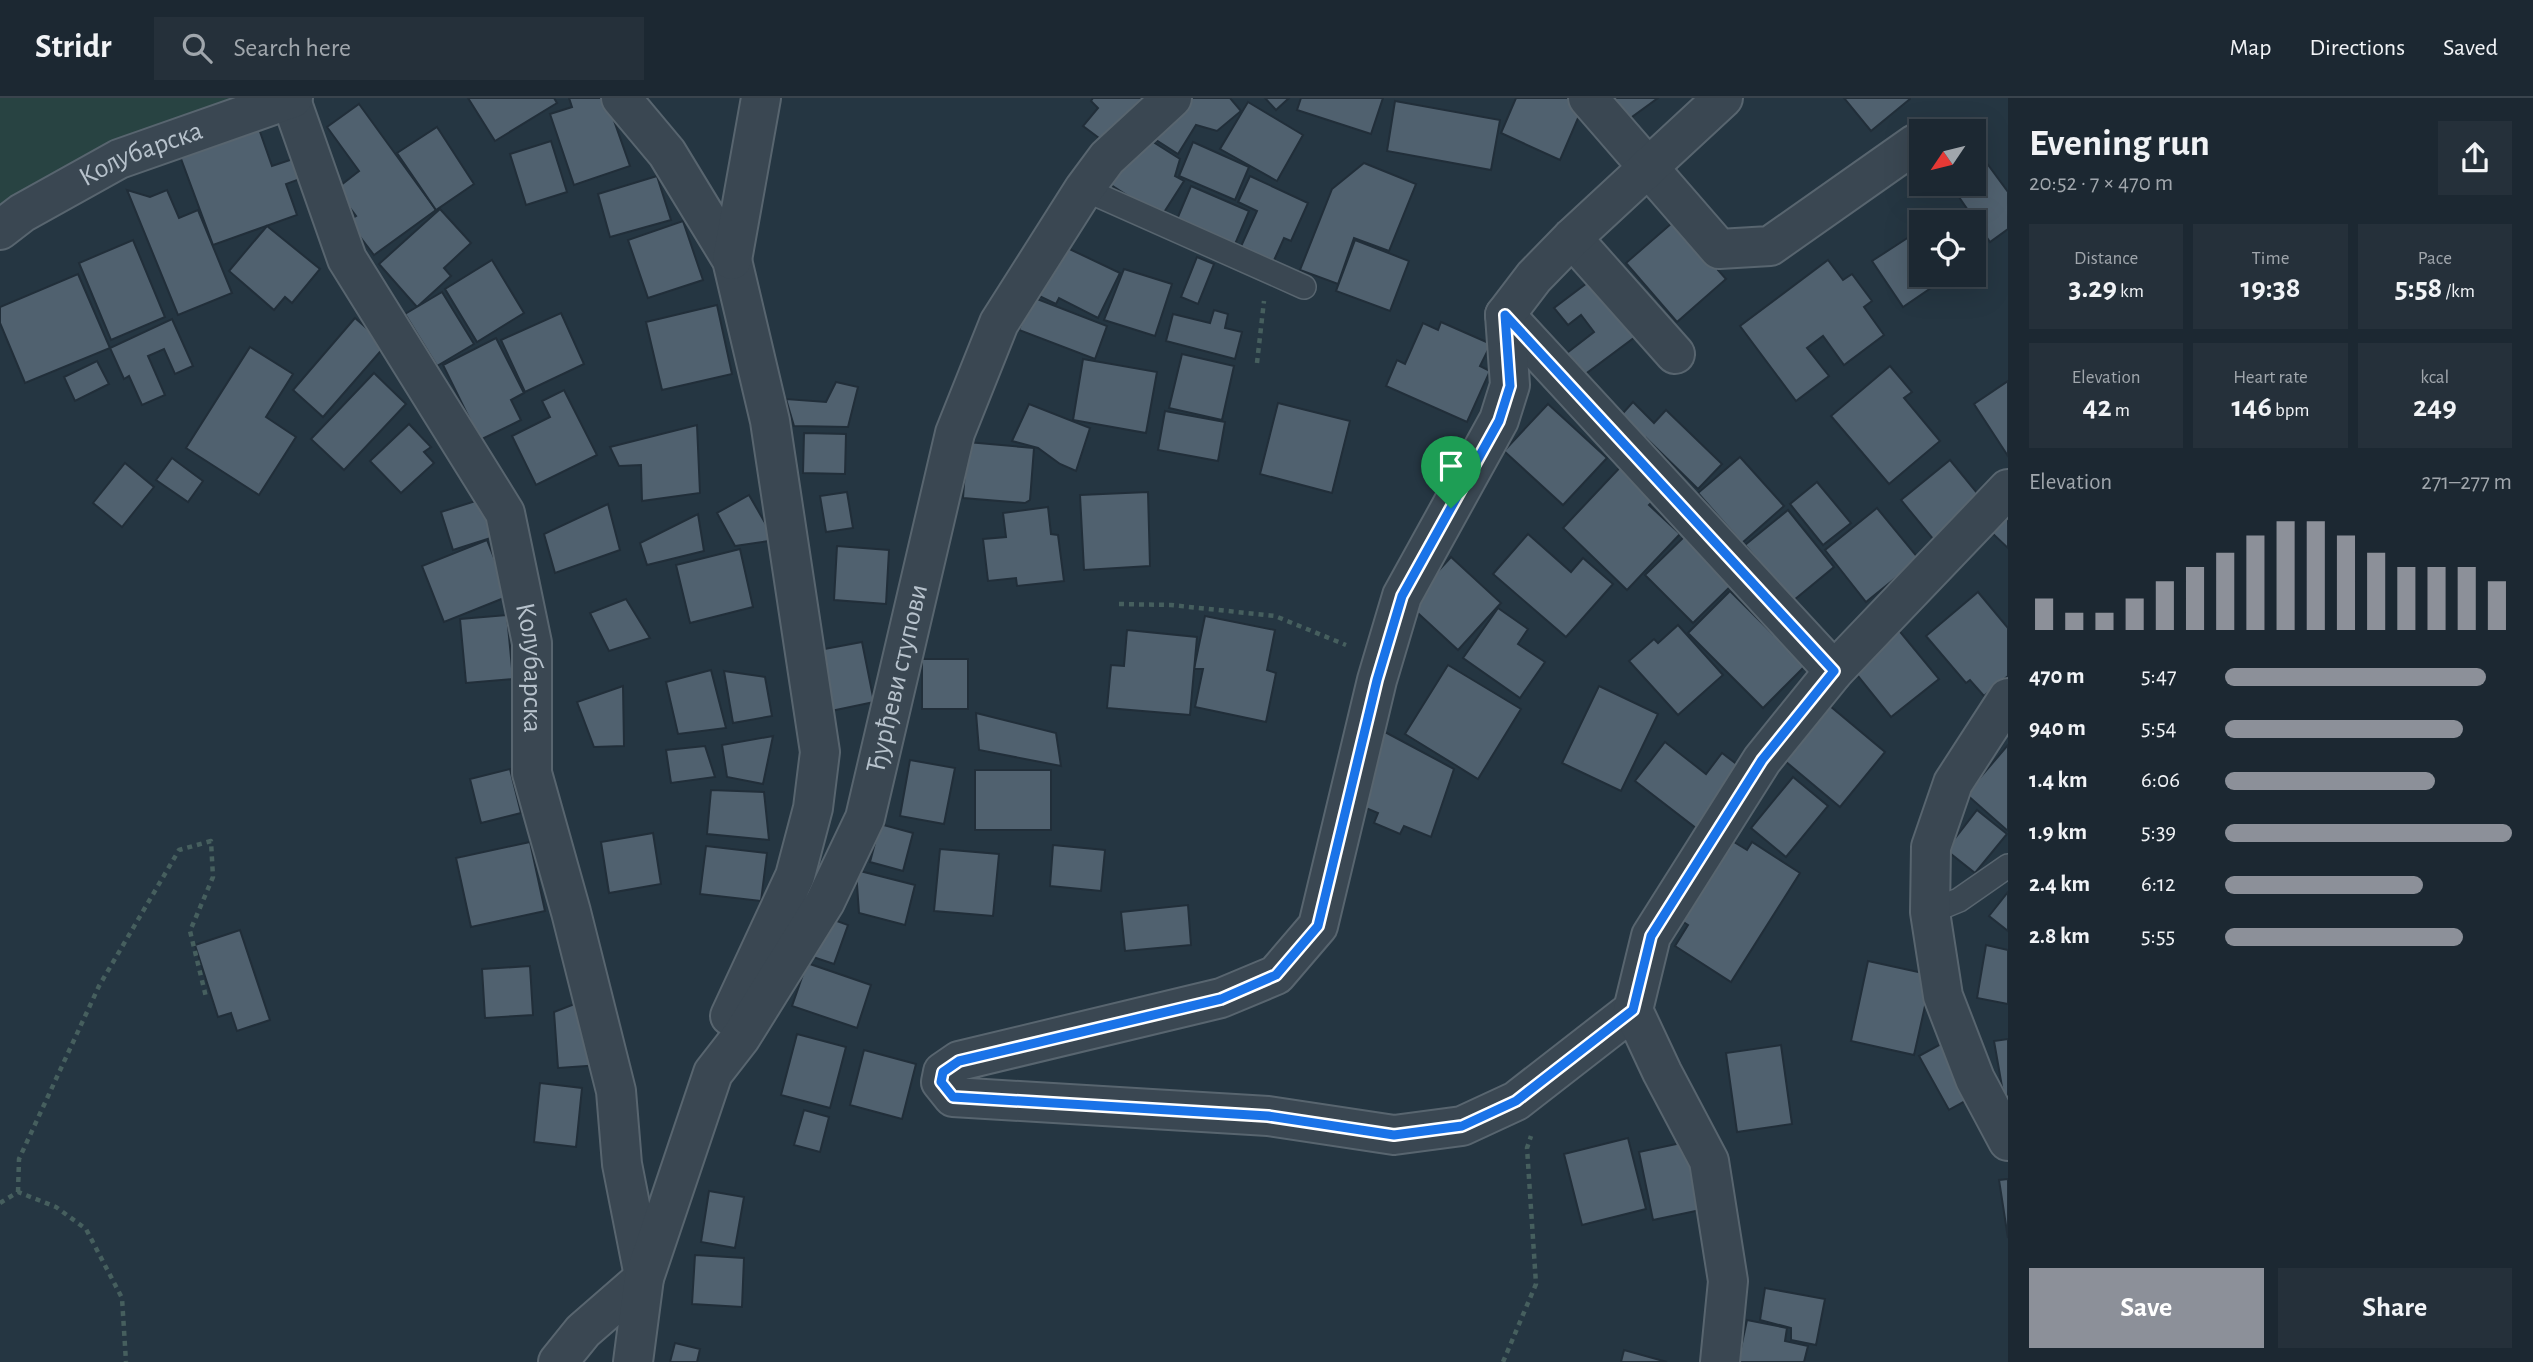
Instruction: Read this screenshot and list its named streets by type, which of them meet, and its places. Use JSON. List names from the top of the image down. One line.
{"streets":{"street":["Колубарска","Ђурђеви ступови"]},"crossings":[["Колубарска","Ђурђеви ступови"]],"north":"bottom left","page":{"header":"Stridr","search":"Search here","nav":["Map","Directions","Saved"],"heading":["Evening run","20:52 · 7 × 470 m"],"stats":[["Distance","3.29 km"],["Time","19:38"],["Pace","5:58 /km"],["Elevation","42 m"],["Heart rate","146 bpm"],["kcal","249"]],"chart":["Elevation","271–277 m"],"list":[{"name":"470 m","note":"5:47"},{"name":"940 m","note":"5:54"},{"name":"1.4 km","note":"6:06"},{"name":"1.9 km","note":"5:39"},{"name":"2.4 km","note":"6:12"},{"name":"2.8 km","note":"5:55"}],"buttons":["Save","Share"]}}
